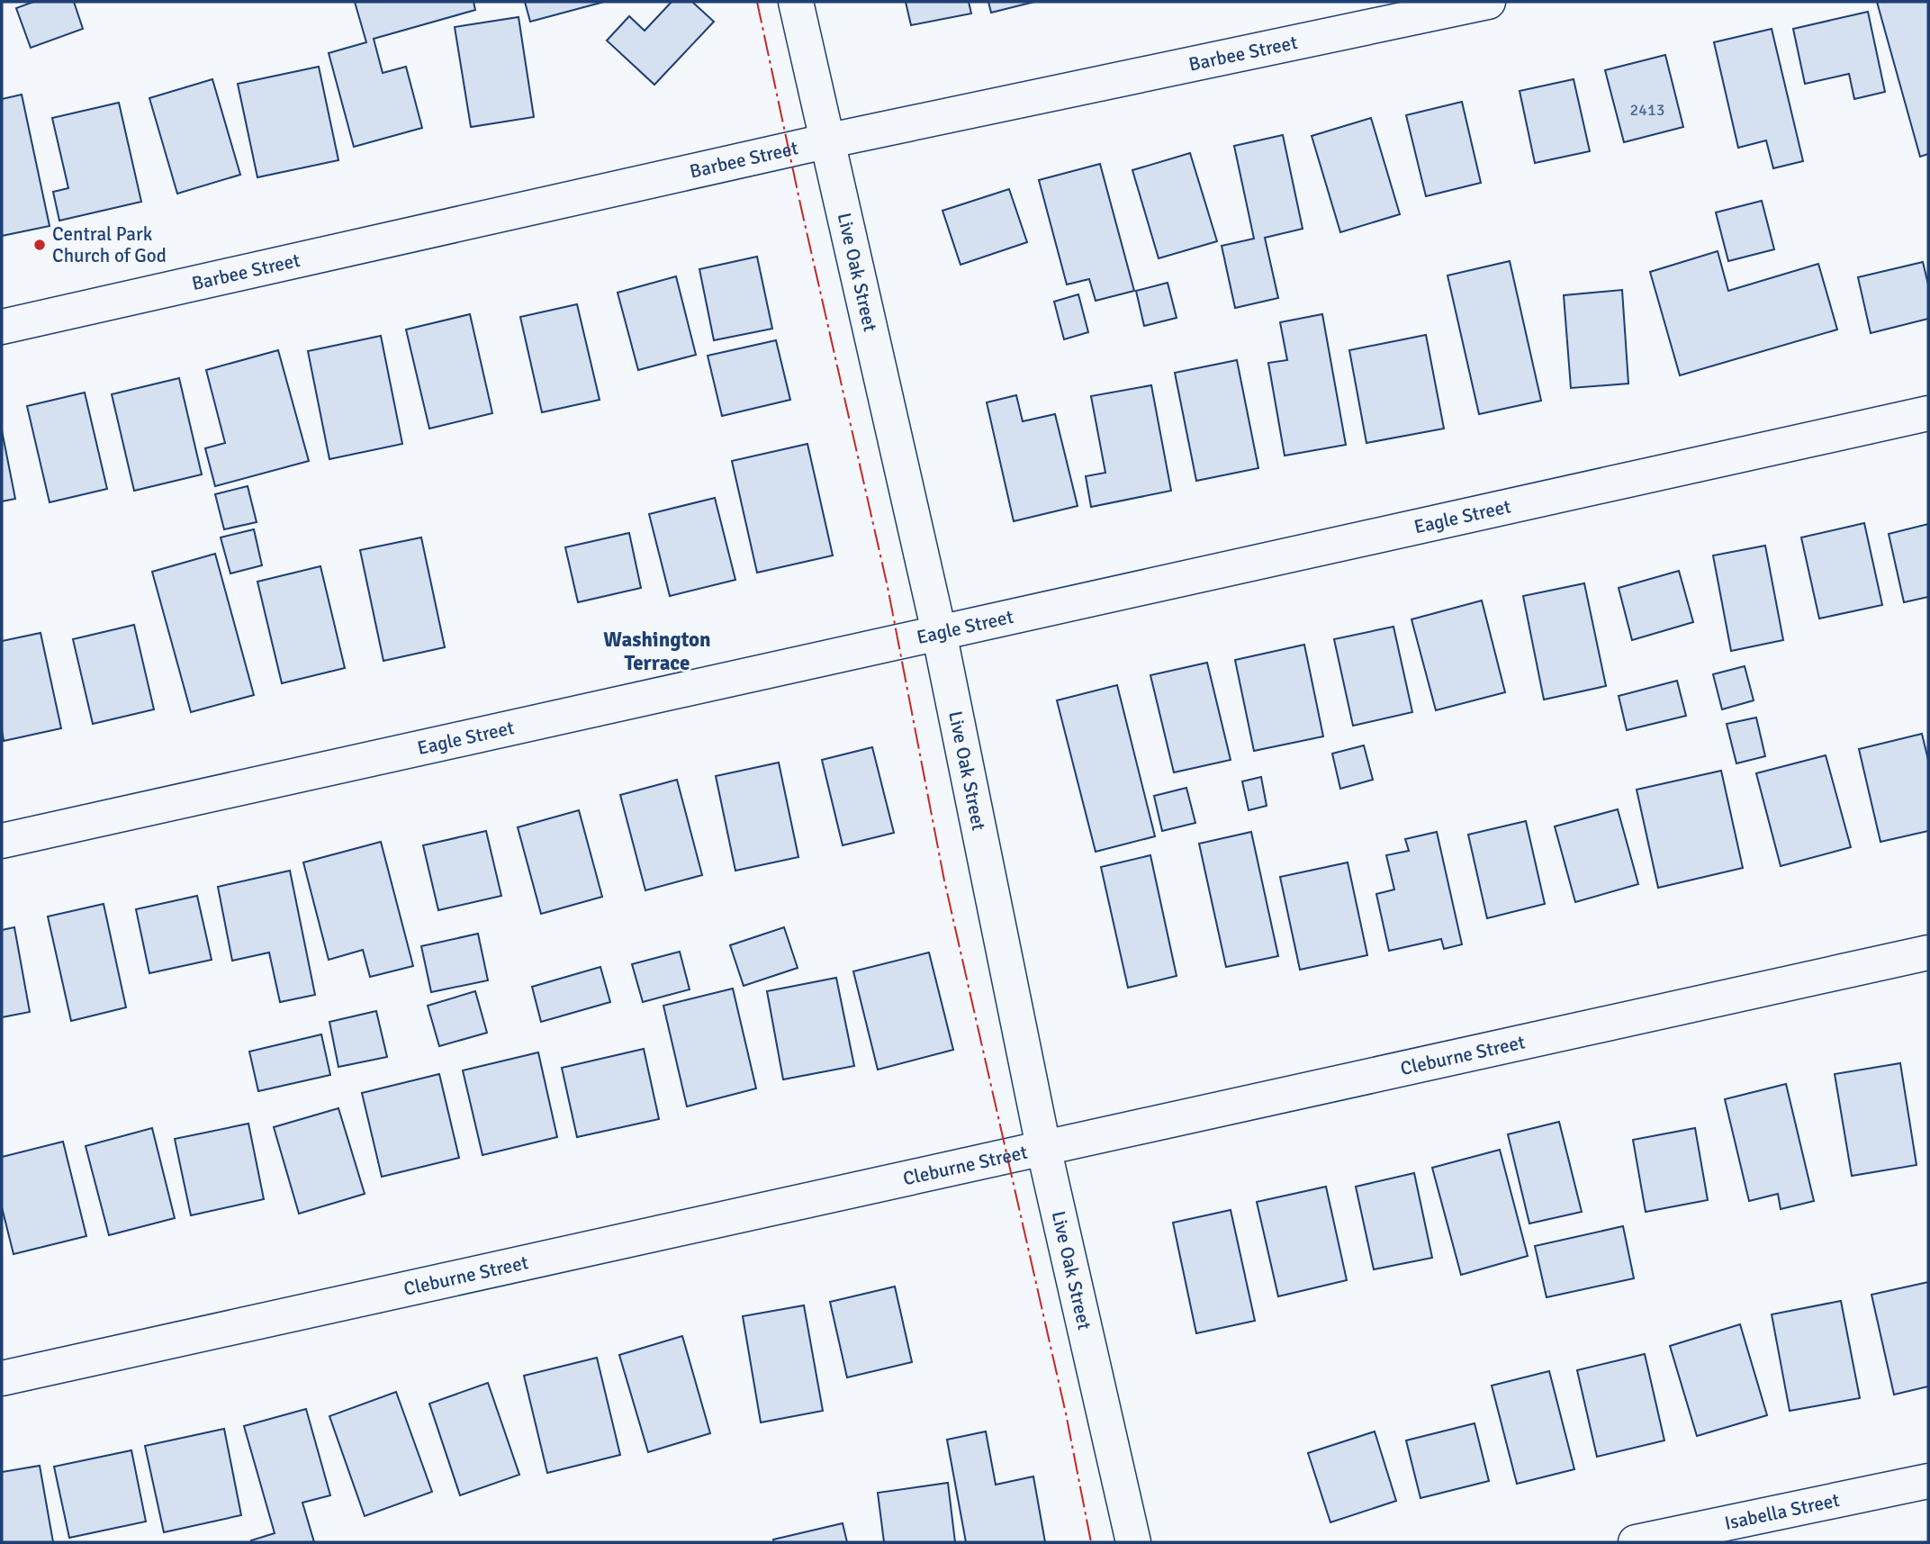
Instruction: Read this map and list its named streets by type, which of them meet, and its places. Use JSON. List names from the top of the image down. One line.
{"streets":{"street":["Barbee Street","Live Oak Street","Eagle Street","Cleburne Street","Isabella Street"]},"crossings":[["Barbee Street","Live Oak Street"],["Live Oak Street","Eagle Street"],["Live Oak Street","Cleburne Street"]],"districts":["Washington Terrace"],"places":["Central Park Church of God"],"house_numbers":["2413"]}
